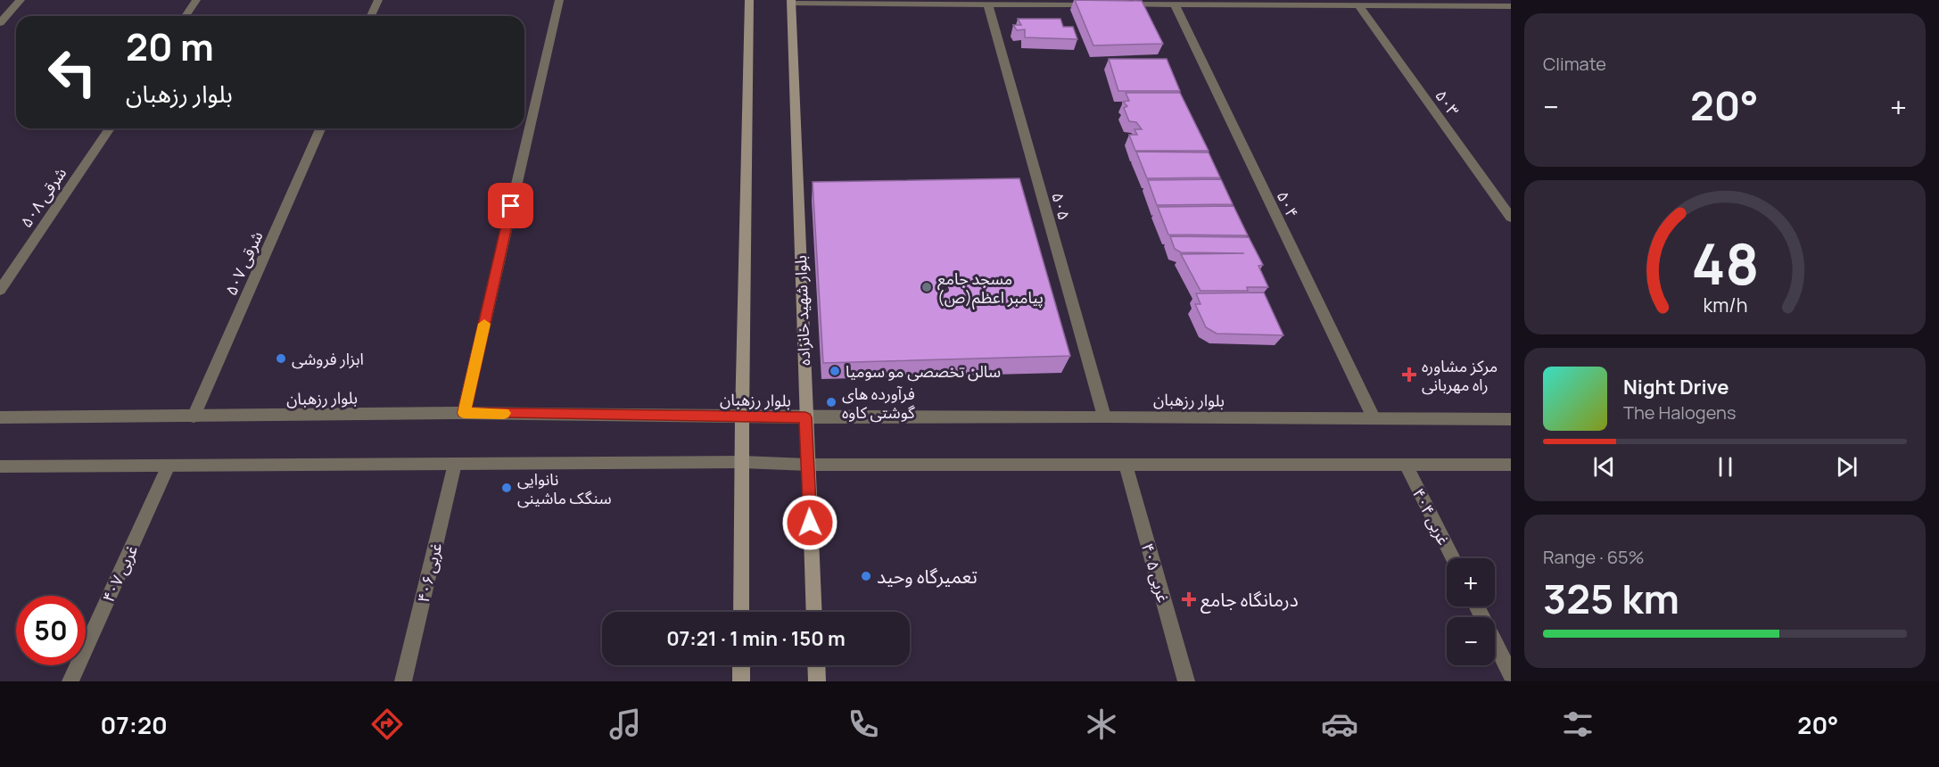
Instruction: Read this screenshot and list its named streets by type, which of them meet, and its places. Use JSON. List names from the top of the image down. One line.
{"streets":{"main road":["بلوار شهید خانزاده"],"street":["۵۰۳","۵۰۸ شرقی","۵۰۴","۵۰۵","۵۰۷ شرقی","بلوار رزهبان","۴۰۴ غربی","۴۰۶ غربی","۴۰۵ غربی","۴۰۷ غربی"]},"crossings":[["۵۰۴","بلوار رزهبان"],["۵۰۵","بلوار رزهبان"],["۵۰۷ شرقی","بلوار رزهبان"],["بلوار شهید خانزاده","بلوار رزهبان"]],"places":{"other":["مسجد جامع پیامبر اعظم(ص)","ابزار فروشی","سالن تخصصی مو سومیا","فرآورده های گوشتی کاوه","نانوایی سنگک ماشینی","تعمیرگاه وحید"],"health":["مرکز مشاوره راه مهربانی","درمانگاه جامع"]},"page":{"tile":["Climate",["Range · 65%","325 km"]],"turn":["20 m","بلوار رزهبان"],"heat":["−","20°","+"],"song":["Night Drive","The Halogens"],"map_buttons":["+","−"],"limit":"50","trip":"07:21 · 1 min · 150 m","tabs":["07:20","20°"],"gauge":["48","km/h"]}}
